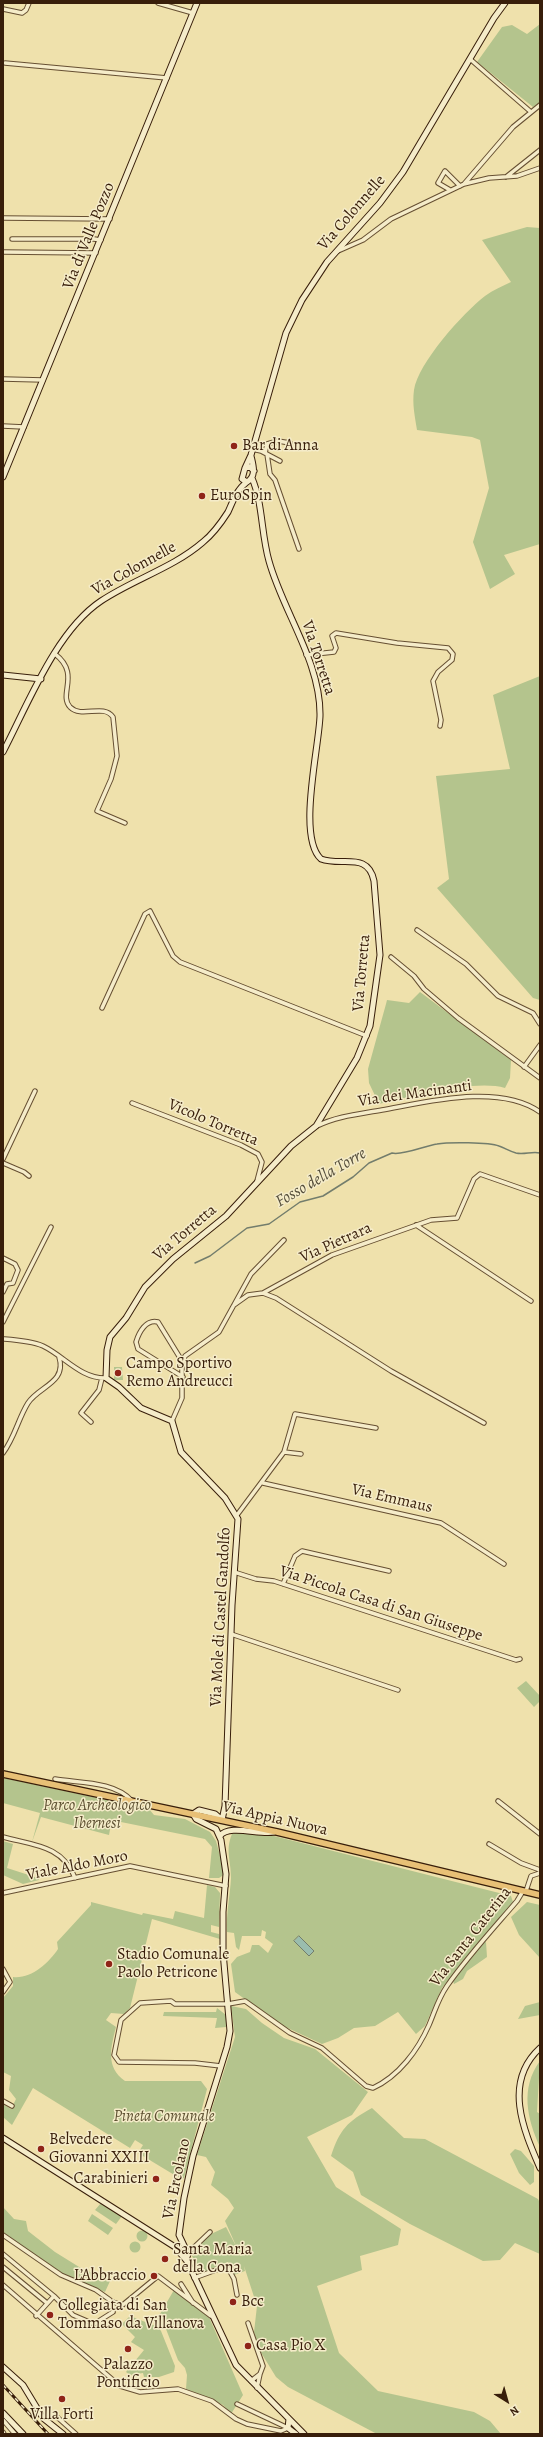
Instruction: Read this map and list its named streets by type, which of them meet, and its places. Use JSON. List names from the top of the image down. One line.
{"streets":{"main road":["Via Appia Nuova"],"street":["Via Colonnelle","Via di Valle Pozzo","Via Torretta","Via dei Macinanti","Vicolo Torretta","Via Pietrara","Via Emmaus","Via Piccola Casa di San Giuseppe","Via Mole di Castel Gandolfo","Viale Aldo Moro","Via Santa Caterina","Via Ercolano"]},"crossings":[["Via Colonnelle","Via Torretta"],["Via Torretta","Via dei Macinanti"],["Via Torretta","Vicolo Torretta"],["Via Piccola Casa di San Giuseppe","Via Mole di Castel Gandolfo"],["Via Mole di Castel Gandolfo","Via Appia Nuova"],["Via Appia Nuova","Via Santa Caterina"],["Viale Aldo Moro","Via Ercolano"],["Via Santa Caterina","Via Ercolano"]],"water":["Fosso della Torre"],"parks":["Parco Archeologico Ibernesi","Pineta Comunale"],"places":["Bar di Anna","EuroSpin","Campo Sportivo Remo Andreucci","Stadio Comunale Paolo Petricone","Belvedere Giovanni XXIII","Carabinieri","Santa Maria della Cona","L’Abbraccio","Bcc","Collegiata di San Tommaso da Villanova","Casa Pio X","Palazzo Pontificio","Villa Forti"],"north":"bottom right"}
